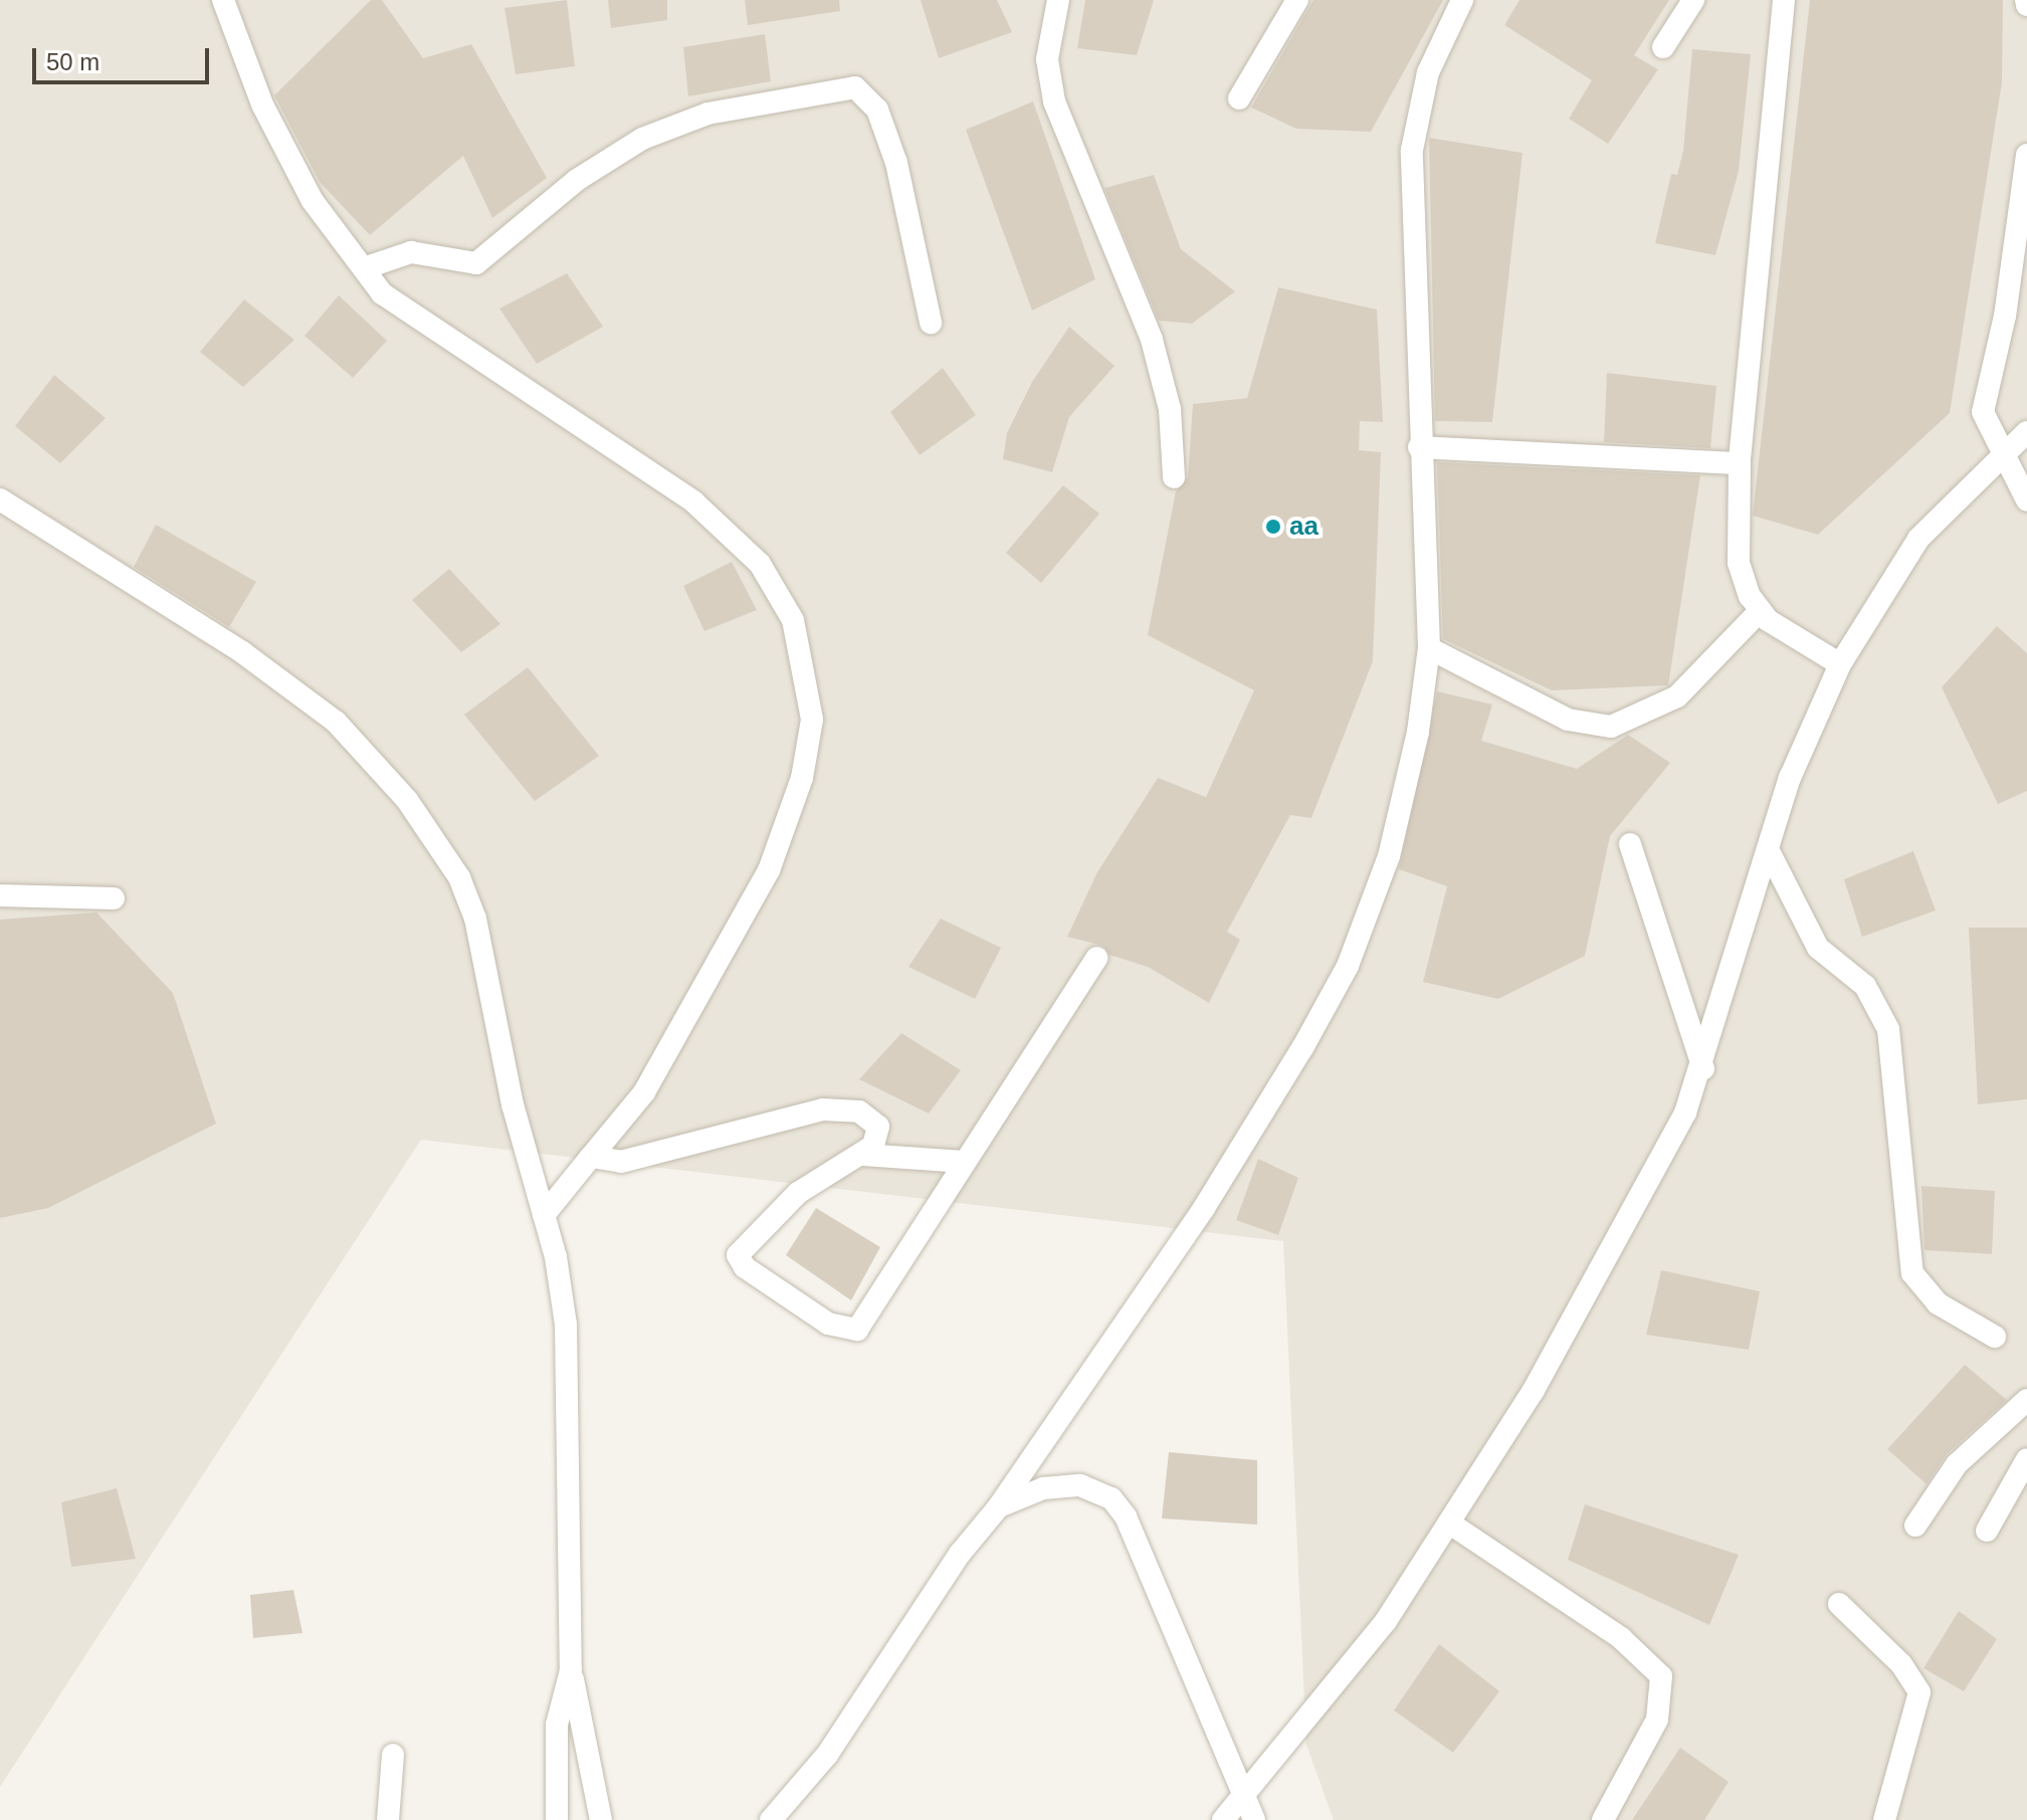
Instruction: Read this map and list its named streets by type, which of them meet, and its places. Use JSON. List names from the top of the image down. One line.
{"places":["aa"],"scale_bar":"50 m"}
